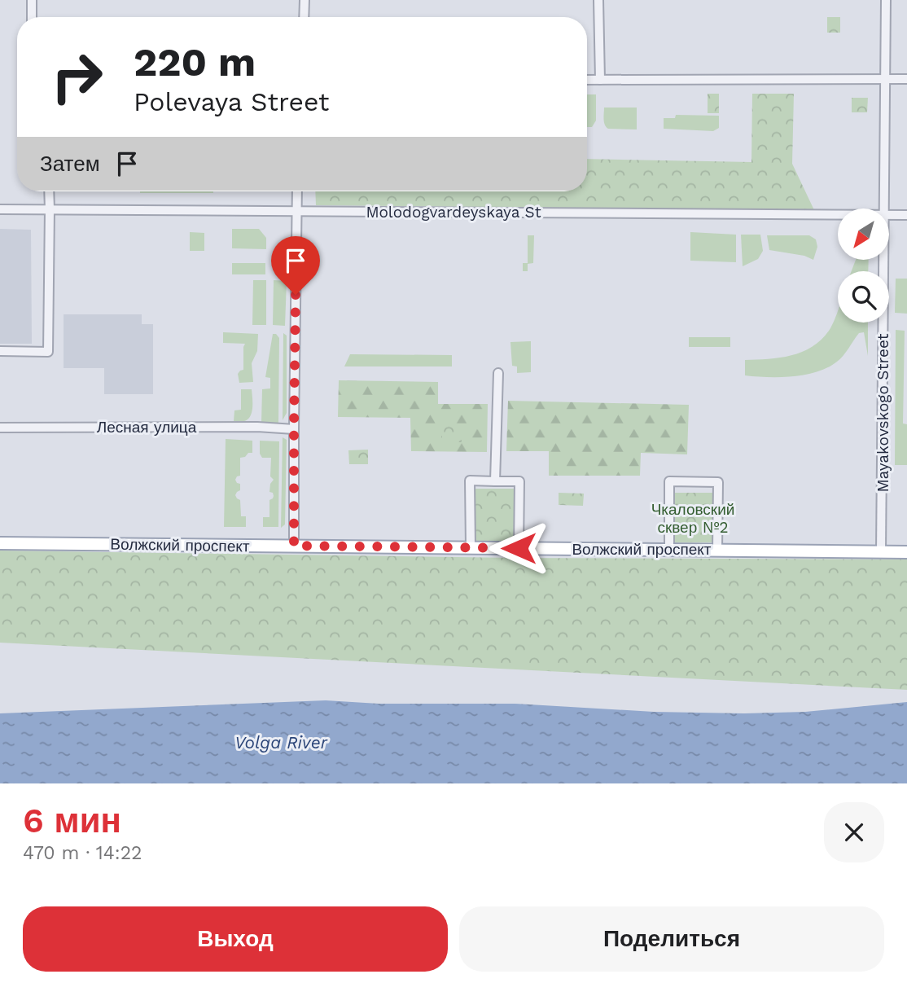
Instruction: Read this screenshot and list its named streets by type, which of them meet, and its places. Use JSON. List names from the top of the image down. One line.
{"streets":{"main road":["Волжский проспект"],"street":["Molodogvardeyskaya St","Mayakovskogo Street","Лесная улица"]},"crossings":[["Mayakovskogo Street","Волжский проспект"]],"water":["Volga River"],"parks":["Чкаловский сквер №2"],"north":"bottom left","page":{"turn":["220 m","Polevaya Street"],"then":"Затем","heading":["6 мин","470 m · 14:22"],"buttons":["Выход","Поделиться"]}}
